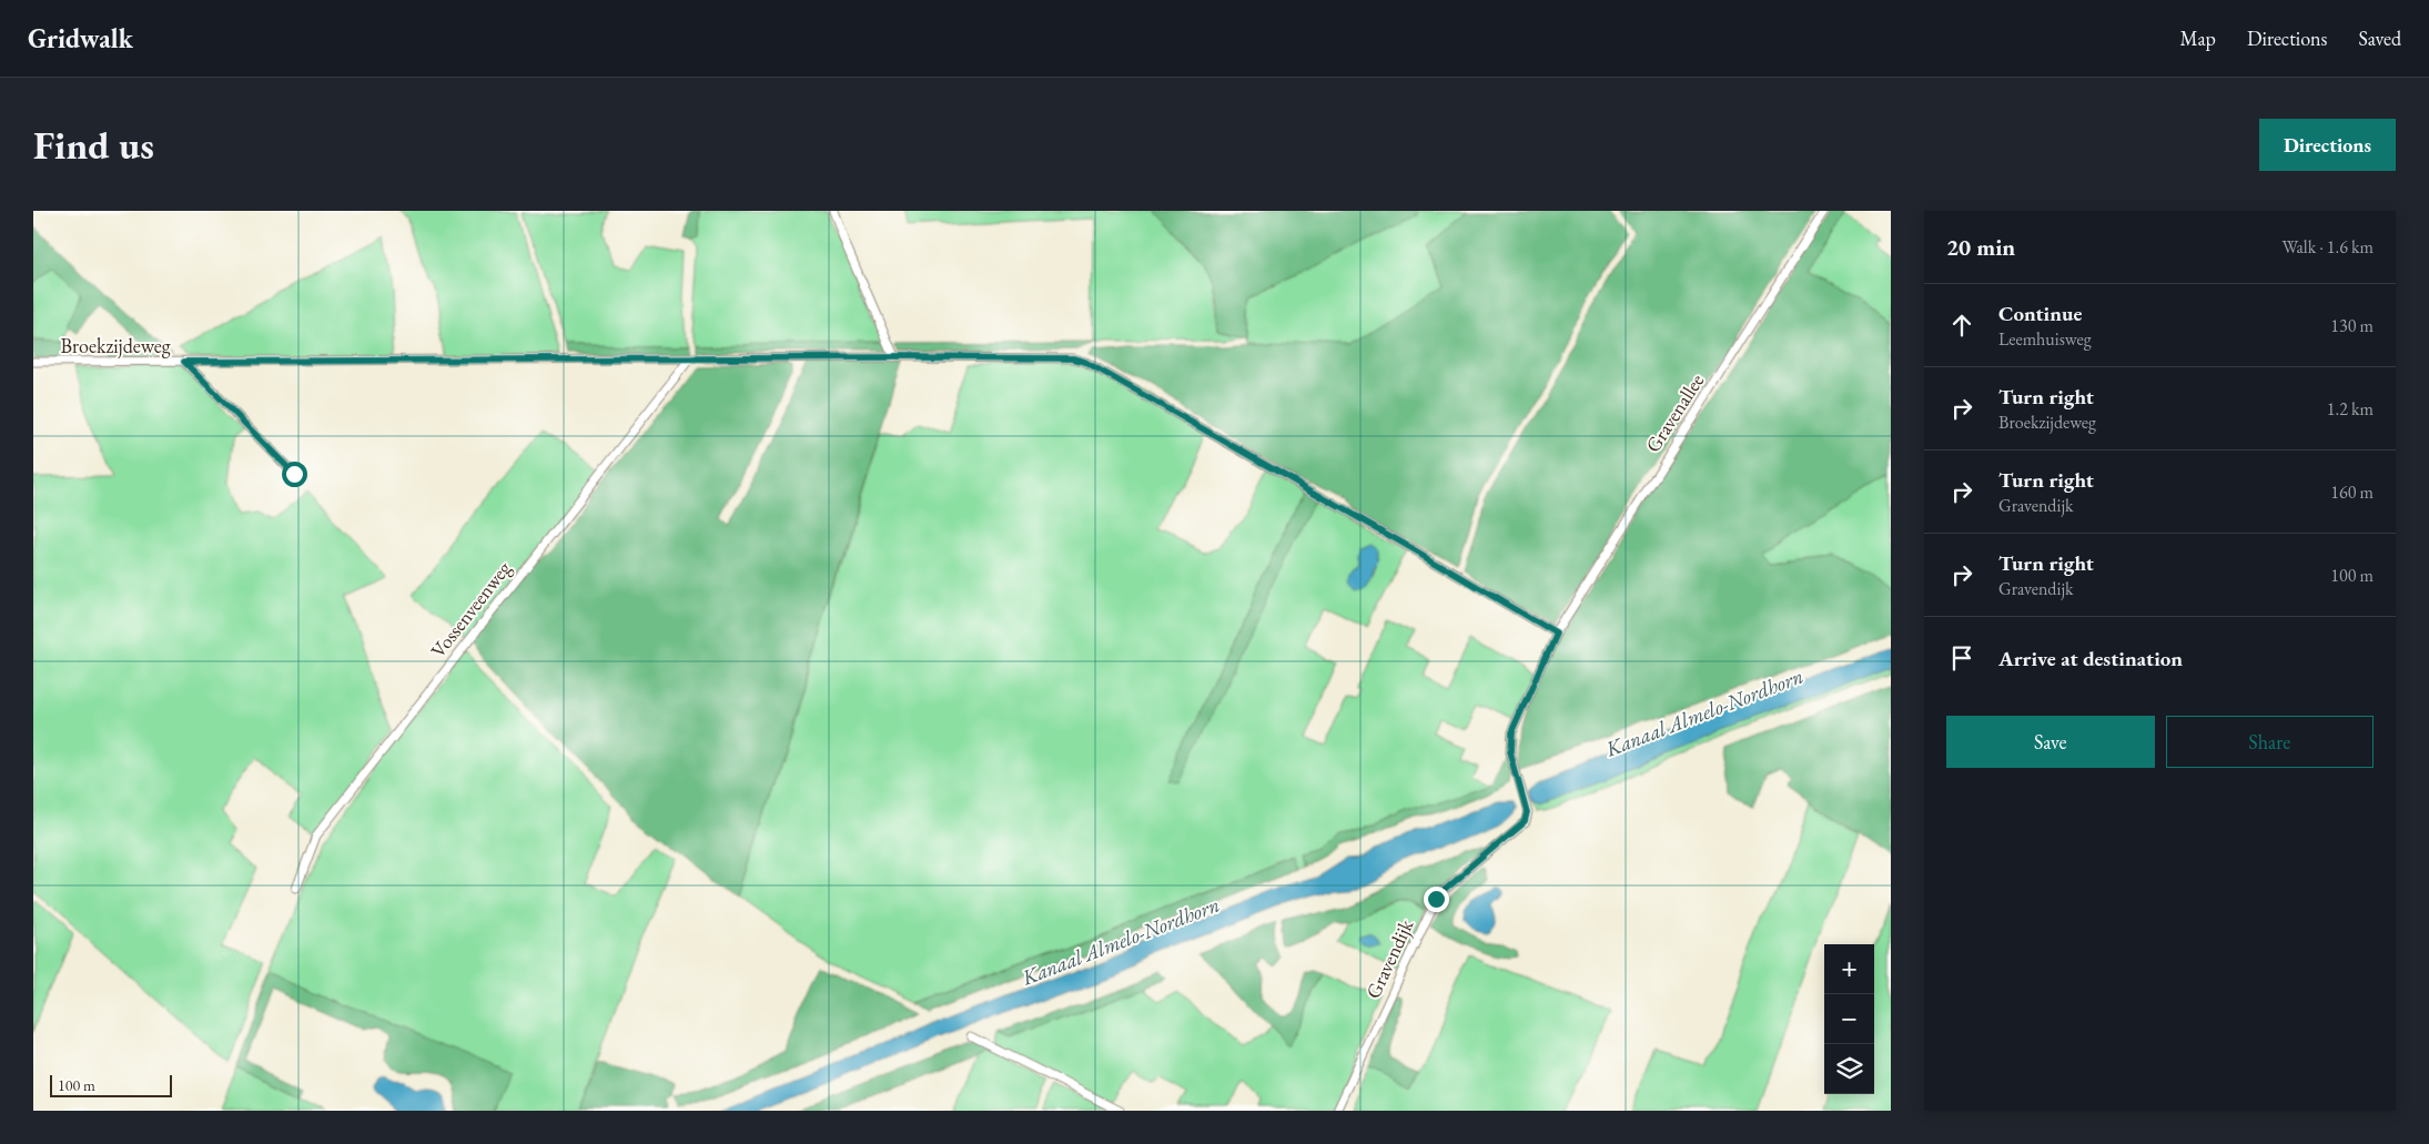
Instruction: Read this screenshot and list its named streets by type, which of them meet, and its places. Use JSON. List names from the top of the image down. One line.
{"streets":{"street":["Broekzijdeweg","Gravenallee","Vossenveenweg","Gravendijk"]},"crossings":[["Broekzijdeweg","Gravenallee"],["Broekzijdeweg","Vossenveenweg"],["Broekzijdeweg","Gravendijk"],["Gravenallee","Gravendijk"]],"water":["Kanaal Almelo-Nordhorn"],"scale_bar":"100 m","page":{"header":"Gridwalk","nav":["Map","Directions","Saved"],"buttons":["Directions",["Save","Share"]],"title":"Find us","heading":["20 min","Walk · 1.6 km"],"list":[["Continue","Leemhuisweg","130 m"],["Turn right","Broekzijdeweg","1.2 km"],["Turn right","Gravendijk","160 m"],["Turn right","Gravendijk","100 m"],"Arrive at destination"],"map_buttons":["+","−"],"scale":"100 m"}}
